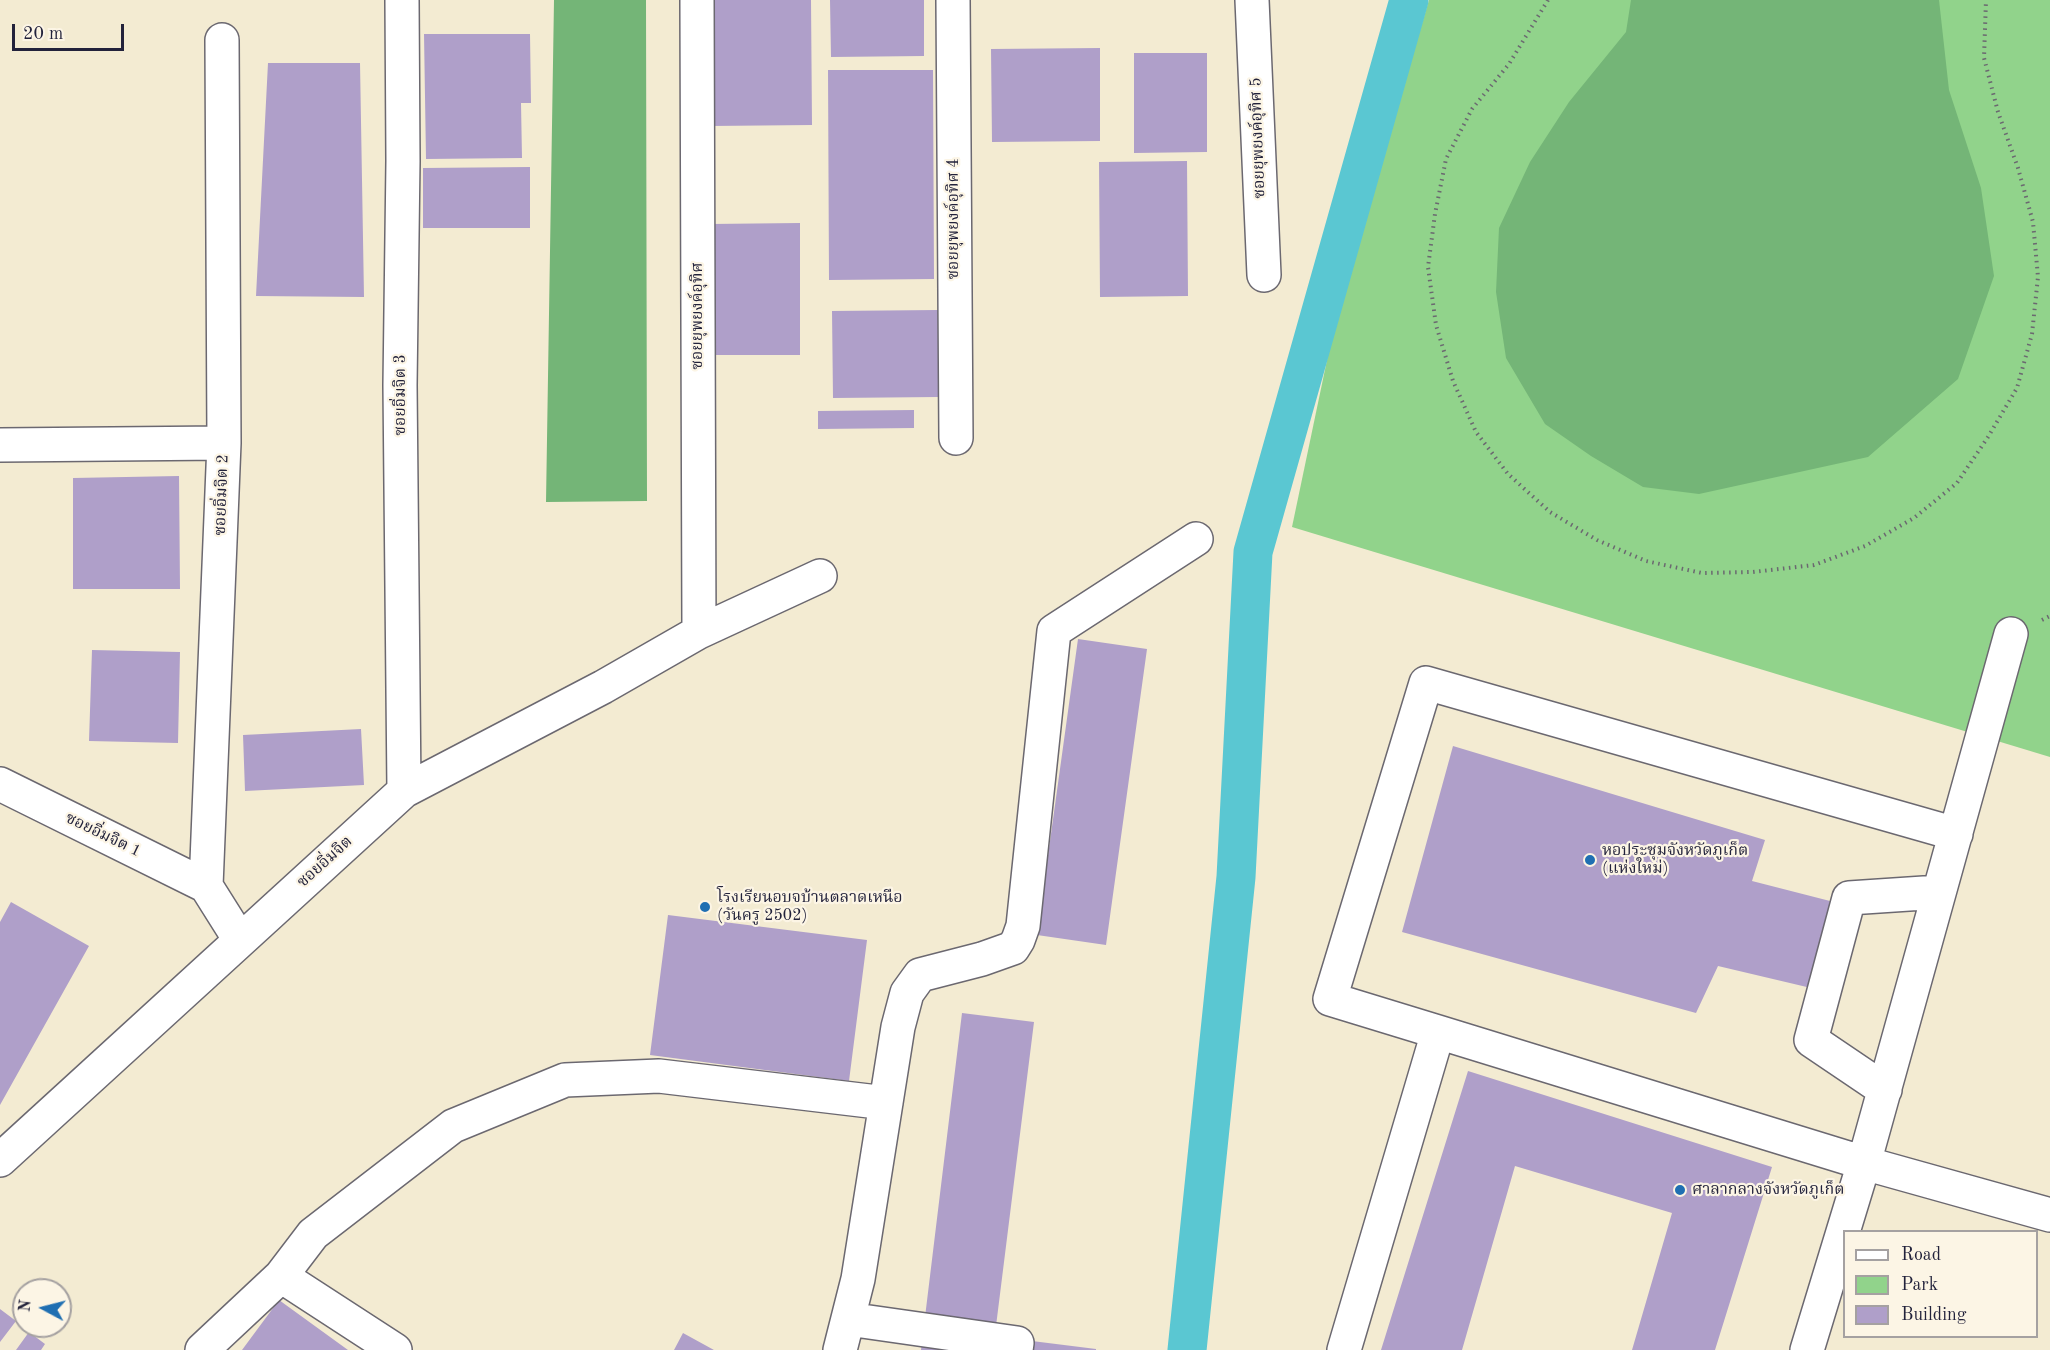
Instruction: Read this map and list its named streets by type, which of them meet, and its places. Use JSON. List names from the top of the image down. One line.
{"streets":{"street":["ซอยยุพยงค์อุทิศ 5","ซอยยุพยงค์อุทิศ 4","ซอยยุพยงค์อุทิศ","ซอยอิ่มจิต 3","ซอยอิ่มจิต 2","ซอยอิ่มจิต 1","ซอยอิ่มจิต"]},"crossings":[["ซอยยุพยงค์อุทิศ","ซอยอิ่มจิต"],["ซอยอิ่มจิต 3","ซอยอิ่มจิต"],["ซอยอิ่มจิต 2","ซอยอิ่มจิต 1"]],"places":["หอประชุมจังหวัดภูเก็ต (แห่งใหม่)","โรงเรียนอบจบ้านตลาดเหนือ (วันครู 2502)","ศาลากลางจังหวัดภูเก็ต"],"legend":["Road","Park","Building"],"scale_bar":"20 m","north":"left"}
